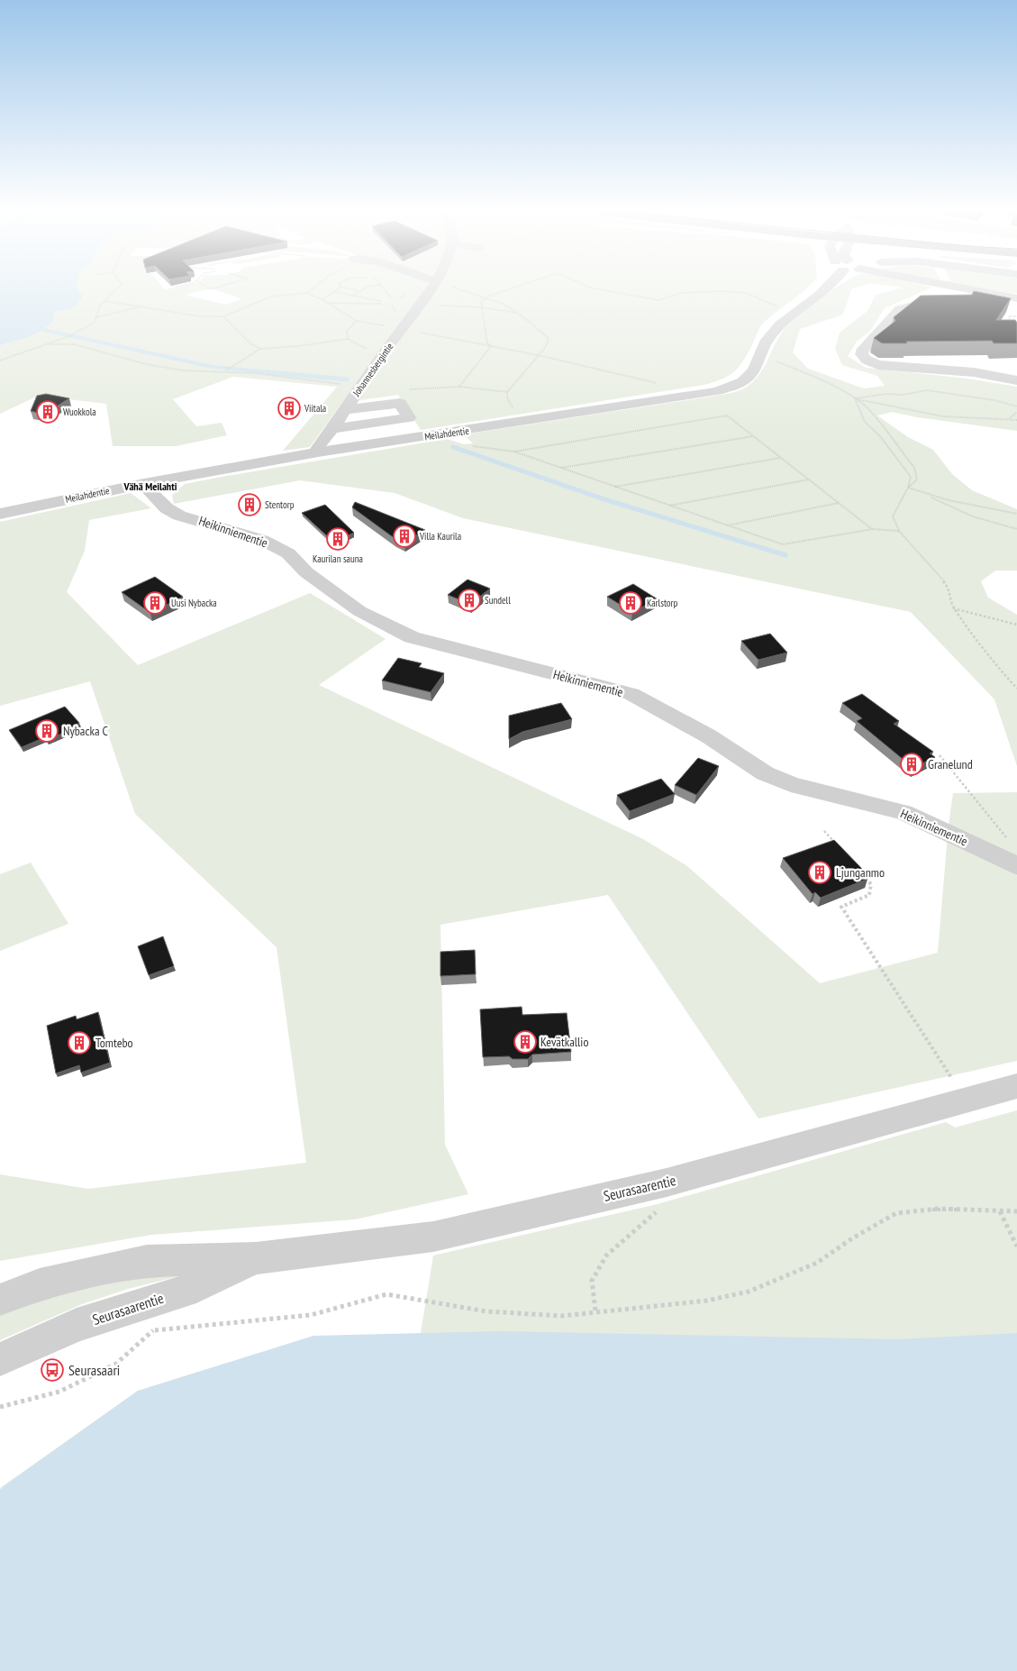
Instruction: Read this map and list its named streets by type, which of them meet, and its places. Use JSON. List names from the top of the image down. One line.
{"streets":{"street":["Johannesbergintie","Meilahdentie","Heikinniementie","Seurasaarentie"]},"crossings":[["Johannesbergintie","Meilahdentie"],["Meilahdentie","Heikinniementie"]],"districts":["Vähä Meilahti"],"places":{"building":["Viitala","Wuokkola","Stentorp","Villa Kaurila","Kaurilan sauna","Sundell","Uusi Nybacka","Karlstorp","Nybacka C","Granelund","Ljunganmo","Kevätkallio","Tomtebo"],"bus stop":["Seurasaari"]}}
